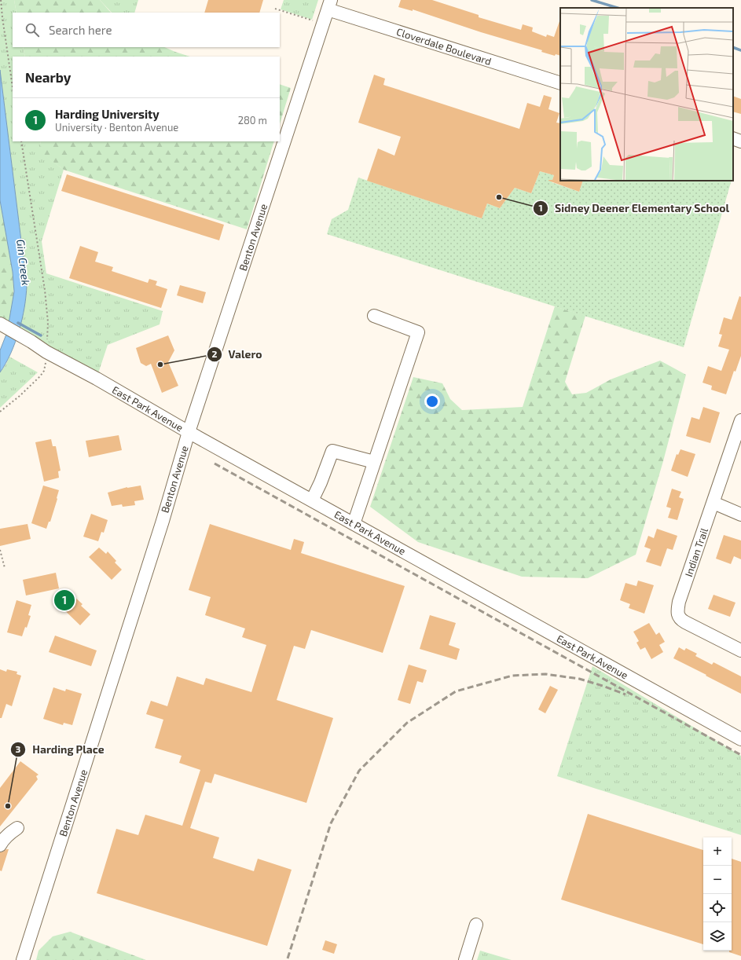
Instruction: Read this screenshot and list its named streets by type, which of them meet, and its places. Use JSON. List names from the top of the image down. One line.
{"streets":{"street":["Cloverdale Boulevard","Benton Avenue","East Park Avenue","Indian Trail"]},"crossings":[["Cloverdale Boulevard","Benton Avenue"],["Benton Avenue","East Park Avenue"]],"water":["Gin Creek"],"places":["Sidney Deener Elementary School","Valero","Harding Place"],"page":{"search":"Search here","heading":"Nearby","list":[{"mark":"1","name":"Harding University","note":"University · Benton Avenue","value":"280 m"}],"pins":"1","map_buttons":["+","−"]}}
